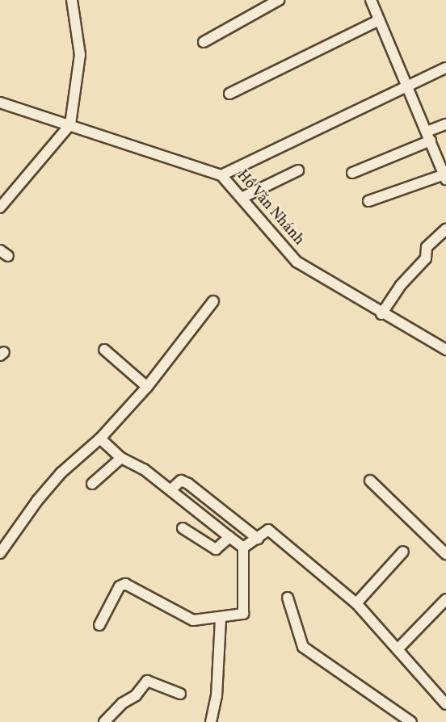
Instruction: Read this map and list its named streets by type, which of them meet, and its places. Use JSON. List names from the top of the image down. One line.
{"streets":{"street":["Hồ Văn Nhánh"]}}
